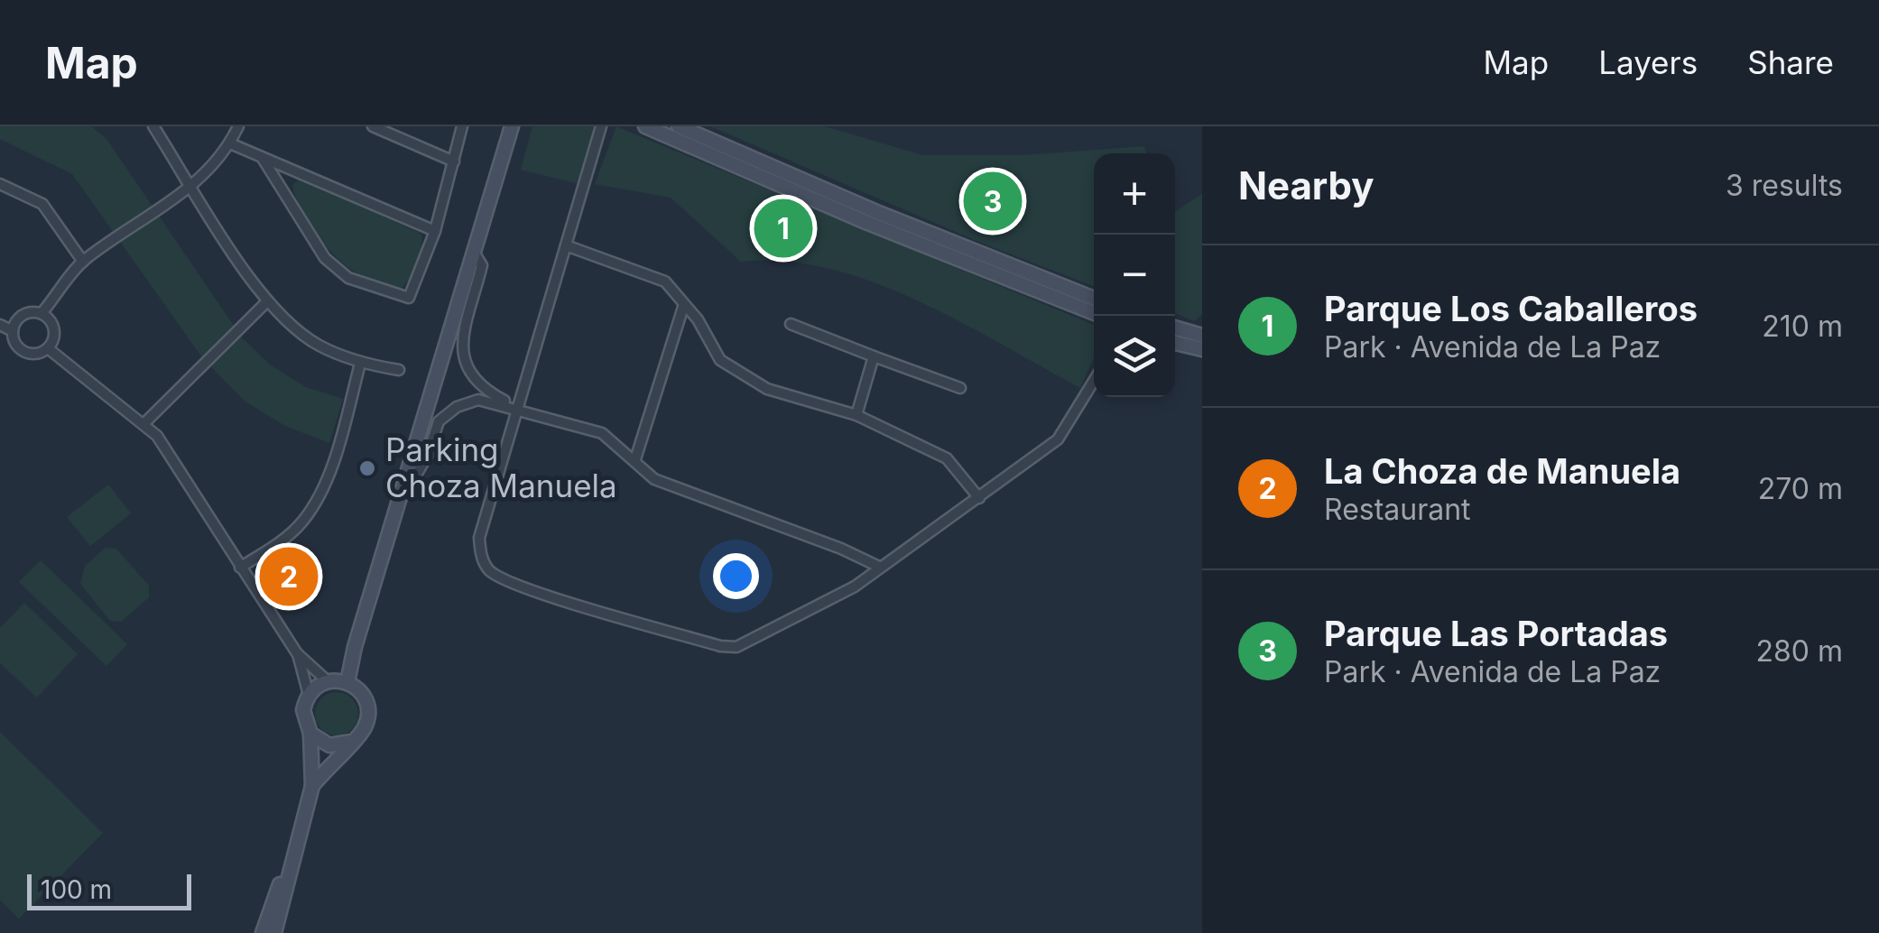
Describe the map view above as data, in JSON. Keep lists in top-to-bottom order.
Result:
{
  "places": ["Parking Choza Manuela"],
  "scale_bar": "100 m",
  "page": {
    "header": "Map",
    "nav": ["Map", "Layers", "Share"],
    "heading": ["Nearby", "3 results"],
    "map_buttons": ["+", "−"],
    "pins": ["3", "1", "2"],
    "list": [
      {
        "mark": "1",
        "name": "Parque Los Caballeros",
        "note": "Park · Avenida de La Paz",
        "value": "210 m"
      },
      {
        "mark": "2",
        "name": "La Choza de Manuela",
        "note": "Restaurant",
        "value": "270 m"
      },
      {
        "mark": "3",
        "name": "Parque Las Portadas",
        "note": "Park · Avenida de La Paz",
        "value": "280 m"
      }
    ],
    "scale": "100 m"
  }
}
